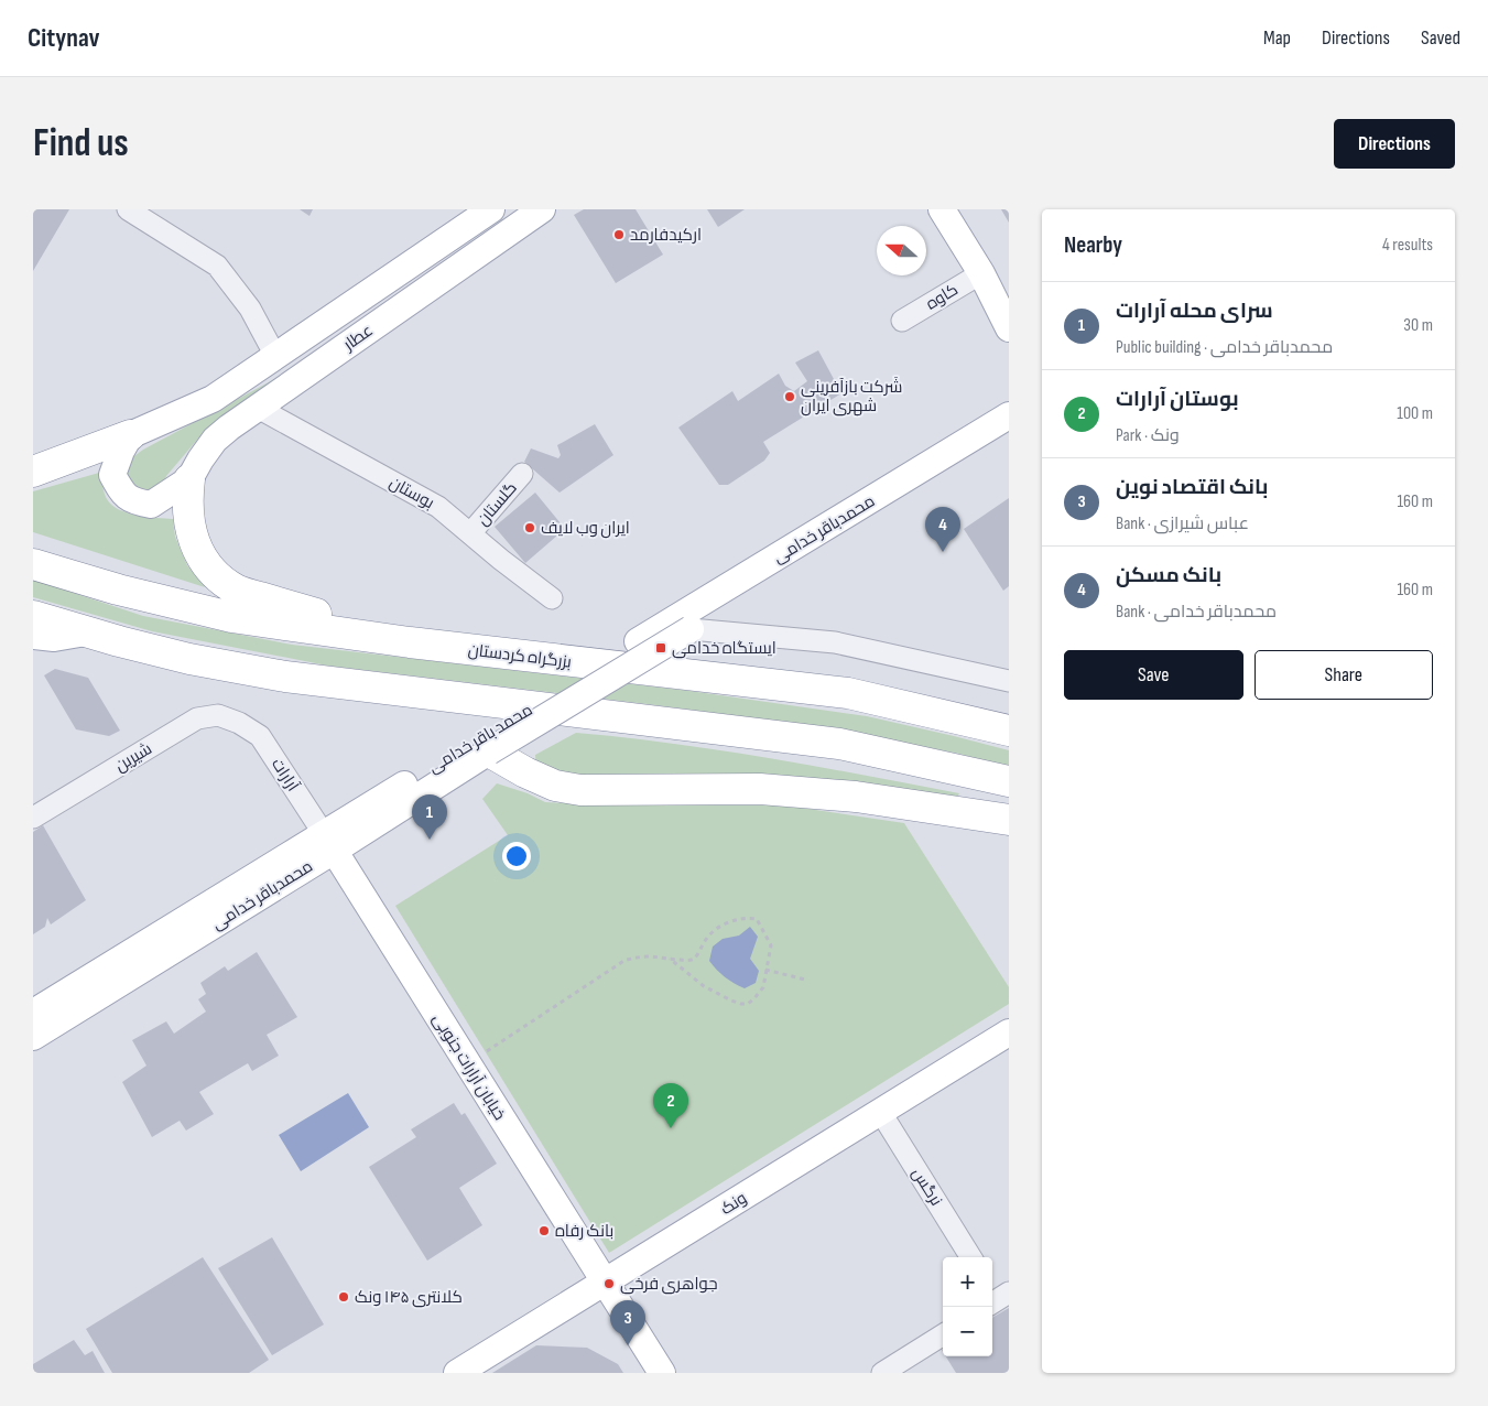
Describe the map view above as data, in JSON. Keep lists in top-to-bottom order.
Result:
{
  "streets": {
    "highway": ["بزرگراه کردستان"],
    "main road": [
      "عطار",
      "محمدباقر خدامی",
      "محمد باقر خدامی",
      "خیابان آرارات جنوبی",
      "ونک"
    ],
    "street": [
      "کاوه",
      "بوستان",
      "گلستان",
      "شیرین",
      "آرارات",
      "نرگس"
    ]
  },
  "crossings": [
    ["عطار", "بوستان"],
    ["بوستان", "گلستان"],
    ["محمدباقر خدامی", "محمد باقر خدامی"],
    ["محمدباقر خدامی", "آرارات"],
    ["محمدباقر خدامی", "خیابان آرارات جنوبی"],
    ["شیرین", "آرارات"],
    ["آرارات", "خیابان آرارات جنوبی"],
    ["خیابان آرارات جنوبی", "ونک"],
    ["نرگس", "ونک"]
  ],
  "places": {
    "other": [
      "ارکیدفارمد",
      "شَرکت بازآفرینی شهری ایران",
      "ایران وب لایف",
      "بانک رفاه",
      "جواهری فرخی",
      "کلانتری ۱۴۵ ونک"
    ],
    "transit": ["ایستگاه خدامی"]
  },
  "north": "left",
  "page": {
    "header": "Citynav",
    "nav": ["Map", "Directions", "Saved"],
    "buttons": [
      "Directions",
      ["Save", "Share"]
    ],
    "title": "Find us",
    "heading": ["Nearby", "4 results"],
    "list": [
      {
        "mark": "1",
        "name": "سرای محله آرارات",
        "note": "Public building · محمدباقر خدامی",
        "value": "30 m"
      },
      {
        "mark": "2",
        "name": "بوستان آرارات",
        "note": "Park · ونک",
        "value": "100 m"
      },
      {
        "mark": "3",
        "name": "بانک اقتصاد نوین",
        "note": "Bank · عباس شیرازی",
        "value": "160 m"
      },
      {
        "mark": "4",
        "name": "بانک مسکن",
        "note": "Bank · محمدباقر خدامی",
        "value": "160 m"
      }
    ],
    "pins": [
      "4",
      "1",
      "2",
      "3"
    ],
    "map_buttons": ["+", "−"]
  }
}
